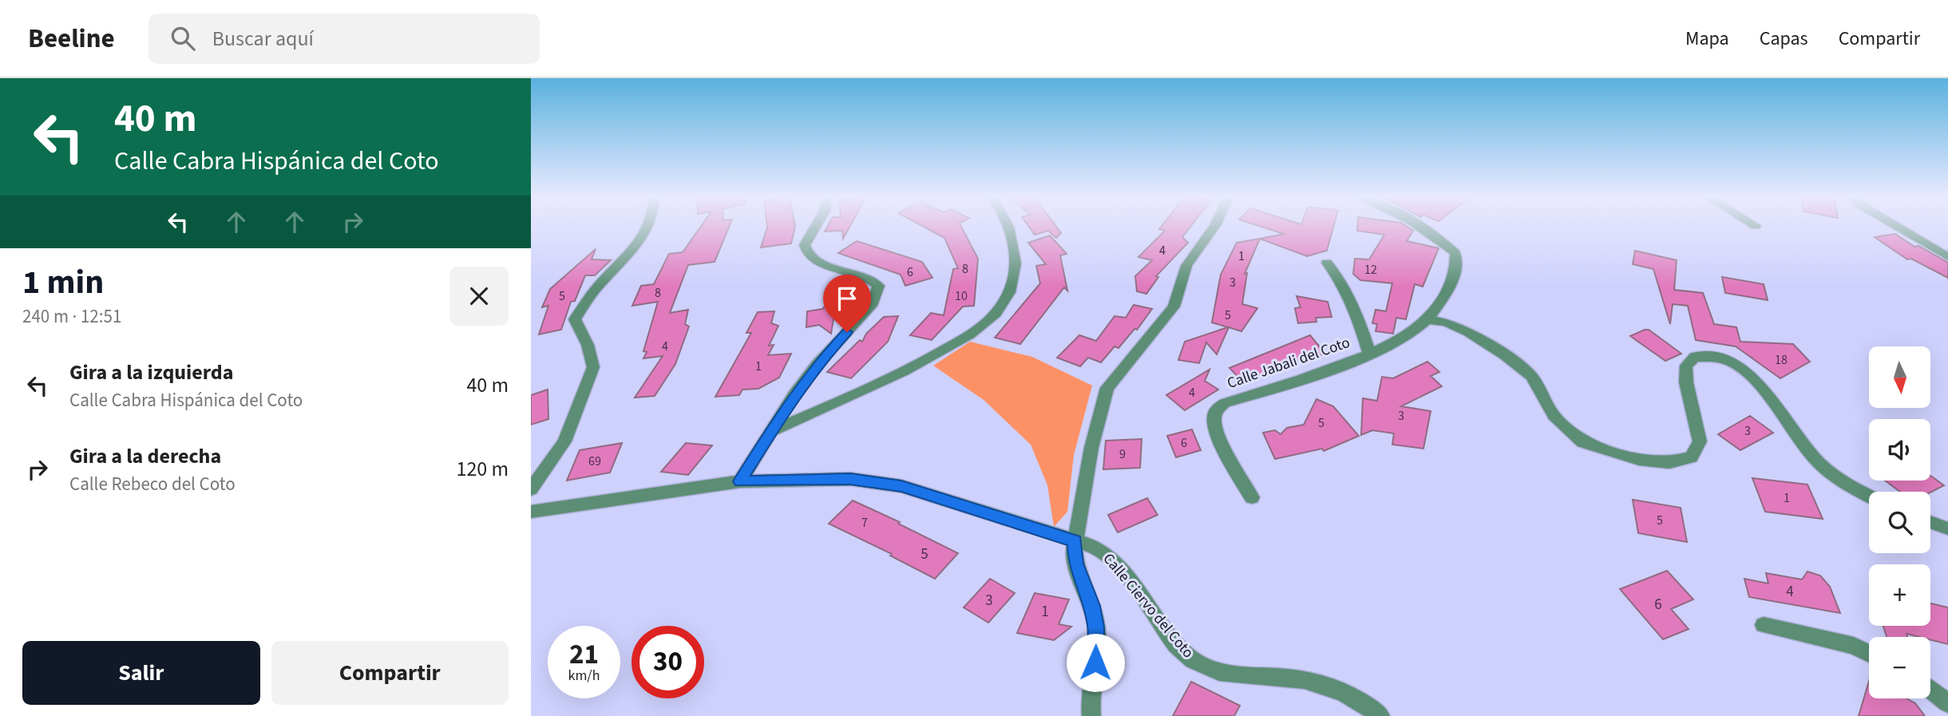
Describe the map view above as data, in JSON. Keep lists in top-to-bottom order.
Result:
{
  "streets": {
    "street": ["Calle Jabali del Coto", "Calle Ciervo del Coto"]
  },
  "house_numbers": [
    "4",
    "1",
    "8",
    "12",
    "6",
    "3",
    "8",
    "5",
    "10",
    "5",
    "4",
    "18",
    "1",
    "4",
    "3",
    "5",
    "3",
    "6",
    "9",
    "69",
    "1",
    "5",
    "7",
    "5",
    "4",
    "3",
    "6",
    "1"
  ],
  "north": "bottom",
  "page": {
    "header": "Beeline",
    "search": "Buscar aquí",
    "nav": ["Mapa", "Capas", "Compartir"],
    "turn": ["40 m", "Calle Cabra Hispánica del Coto"],
    "heading": ["1 min", "240 m · 12:51"],
    "list": [
      {
        "name": "Gira a la izquierda",
        "note": "Calle Cabra Hispánica del Coto",
        "value": "40 m"
      },
      {
        "name": "Gira a la derecha",
        "note": "Calle Rebeco del Coto",
        "value": "120 m"
      }
    ],
    "map_buttons": ["+", "−"],
    "speed": "21 km/h",
    "limit": "30",
    "buttons": ["Salir", "Compartir"]
  }
}
